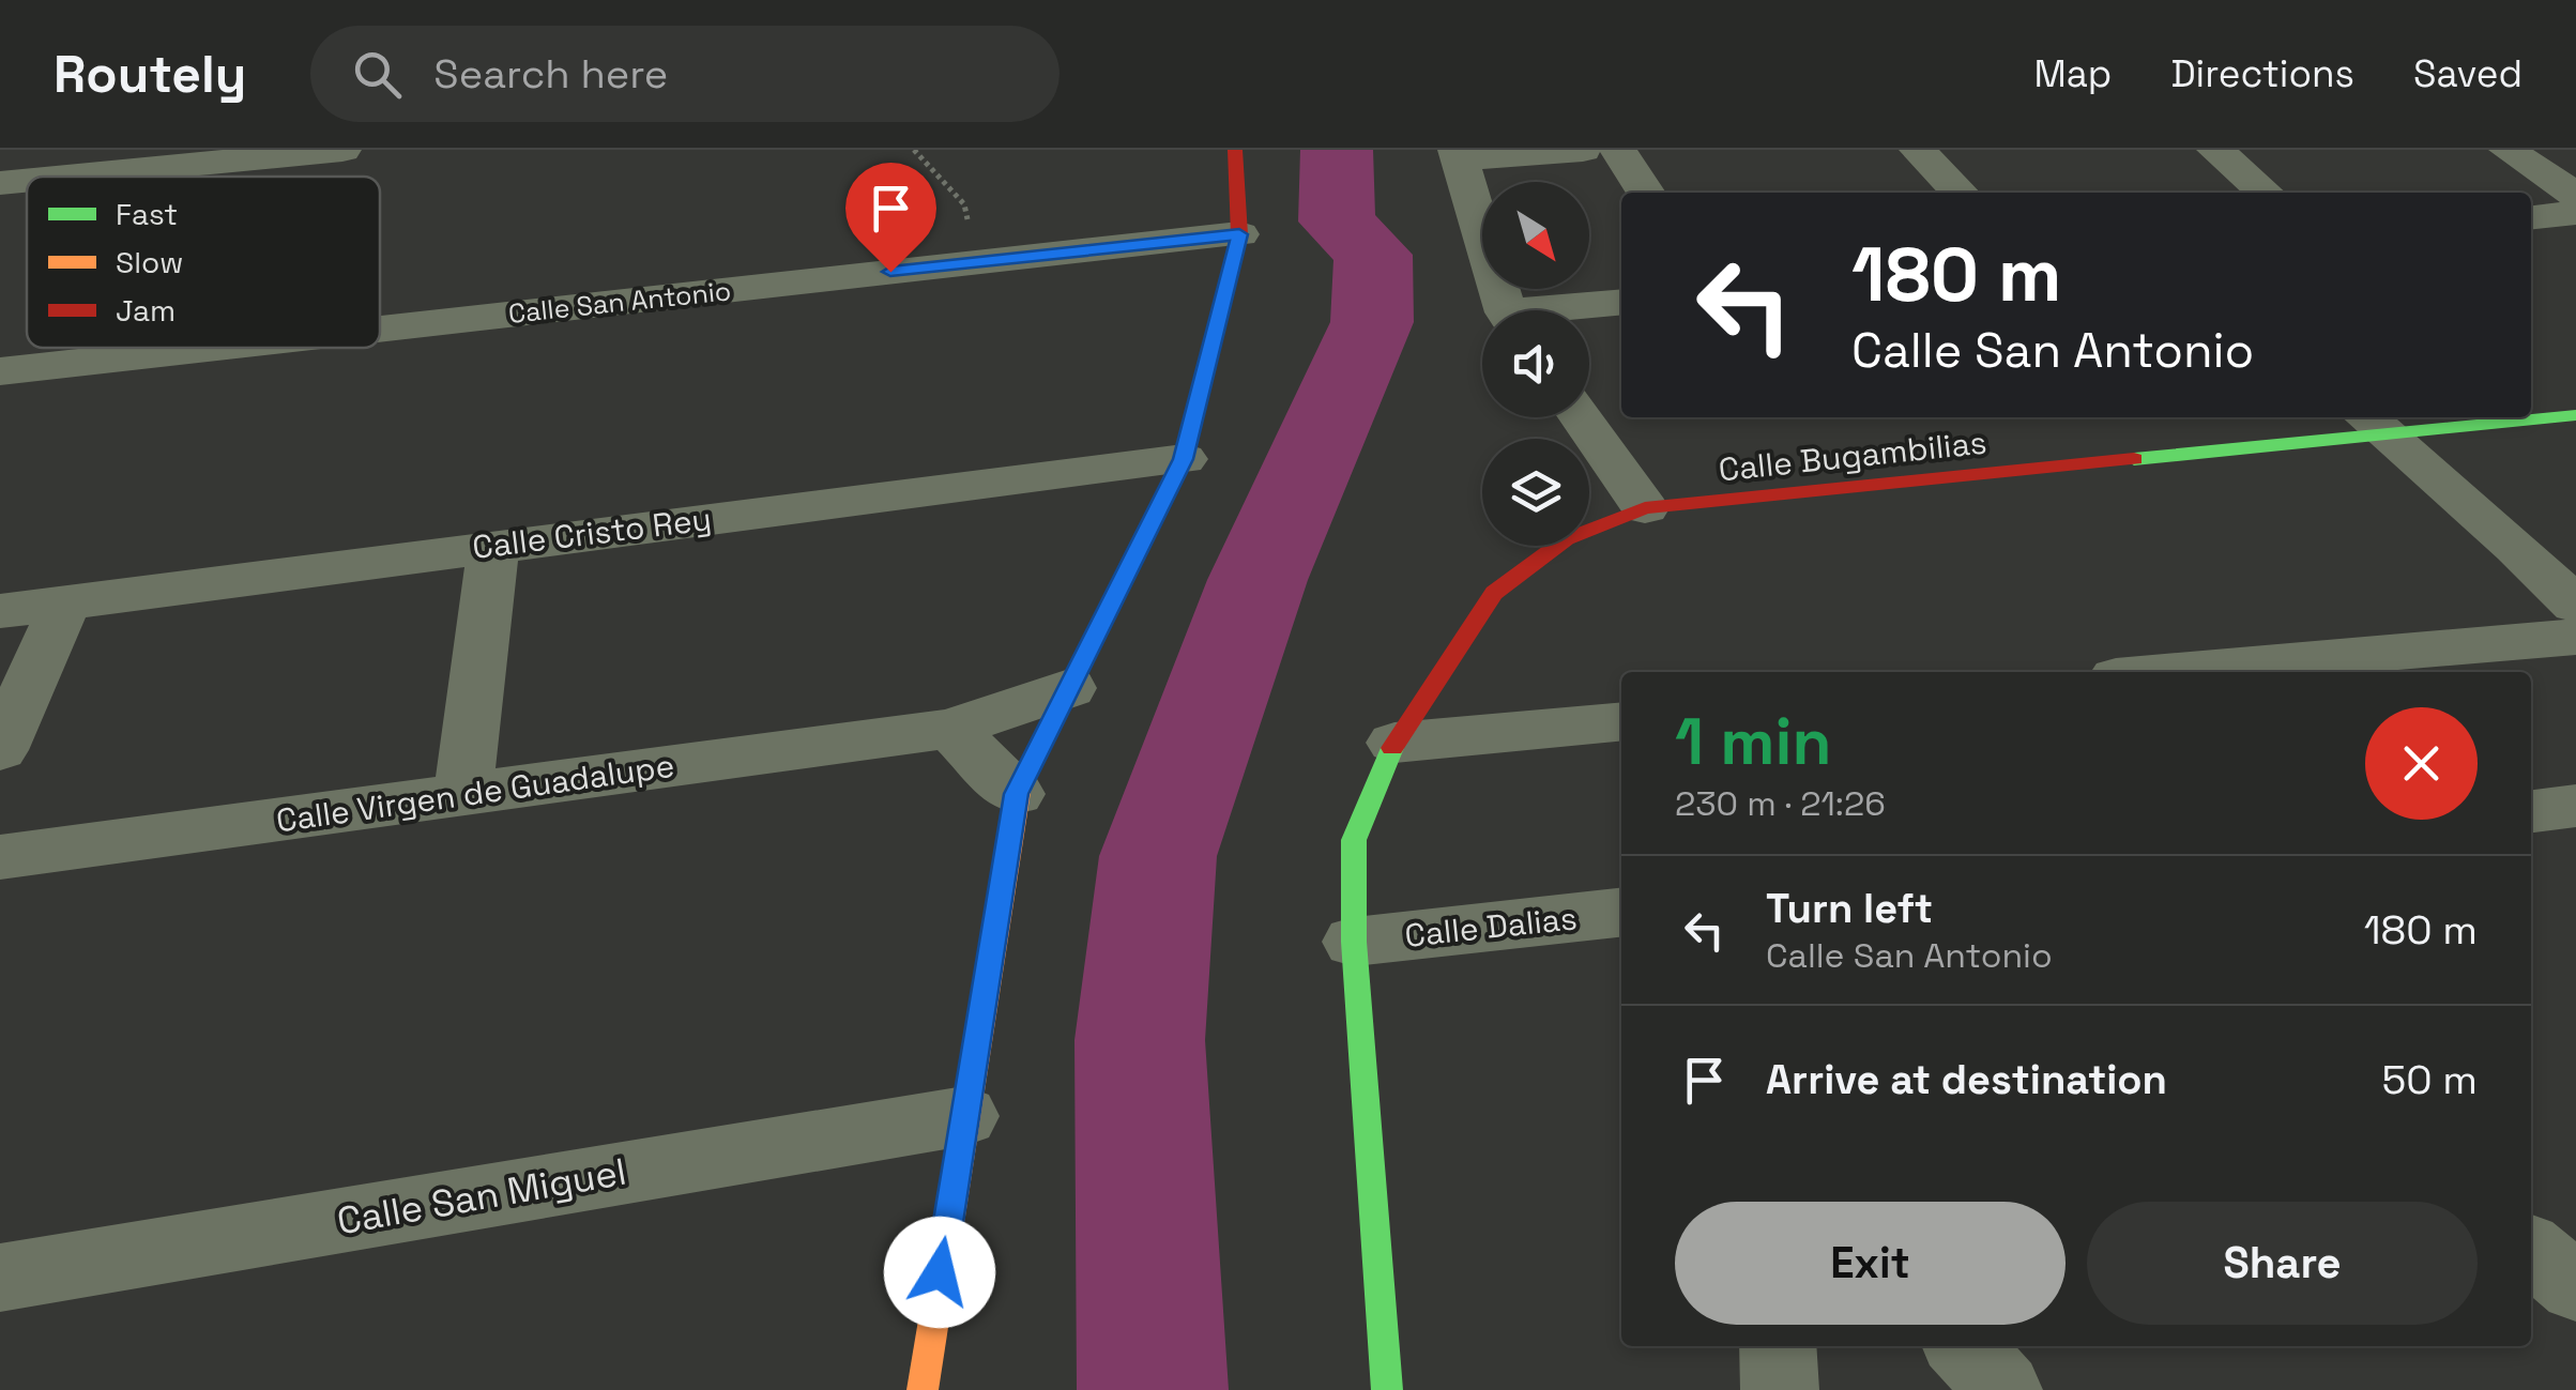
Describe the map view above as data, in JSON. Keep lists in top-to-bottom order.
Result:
{
  "streets": {
    "street": [
      "Calle San Antonio",
      "Calle Bugambilias",
      "Calle Cristo Rey",
      "Calle Virgen de Guadalupe",
      "Calle Dalias",
      "Calle San Miguel"
    ]
  },
  "crossings": [
    ["Calle Bugambilias", "Calle Dalias"]
  ],
  "legend": ["Fast", "Slow", "Jam"],
  "north": "bottom right",
  "page": {
    "header": "Routely",
    "search": "Search here",
    "nav": ["Map", "Directions", "Saved"],
    "turn": ["180 m", "Calle San Antonio"],
    "heading": ["1 min", "230 m · 21:26"],
    "list": [
      {
        "name": "Turn left",
        "note": "Calle San Antonio",
        "value": "180 m"
      },
      {
        "name": "Arrive at destination",
        "value": "50 m"
      }
    ],
    "buttons": ["Exit", "Share"]
  }
}
